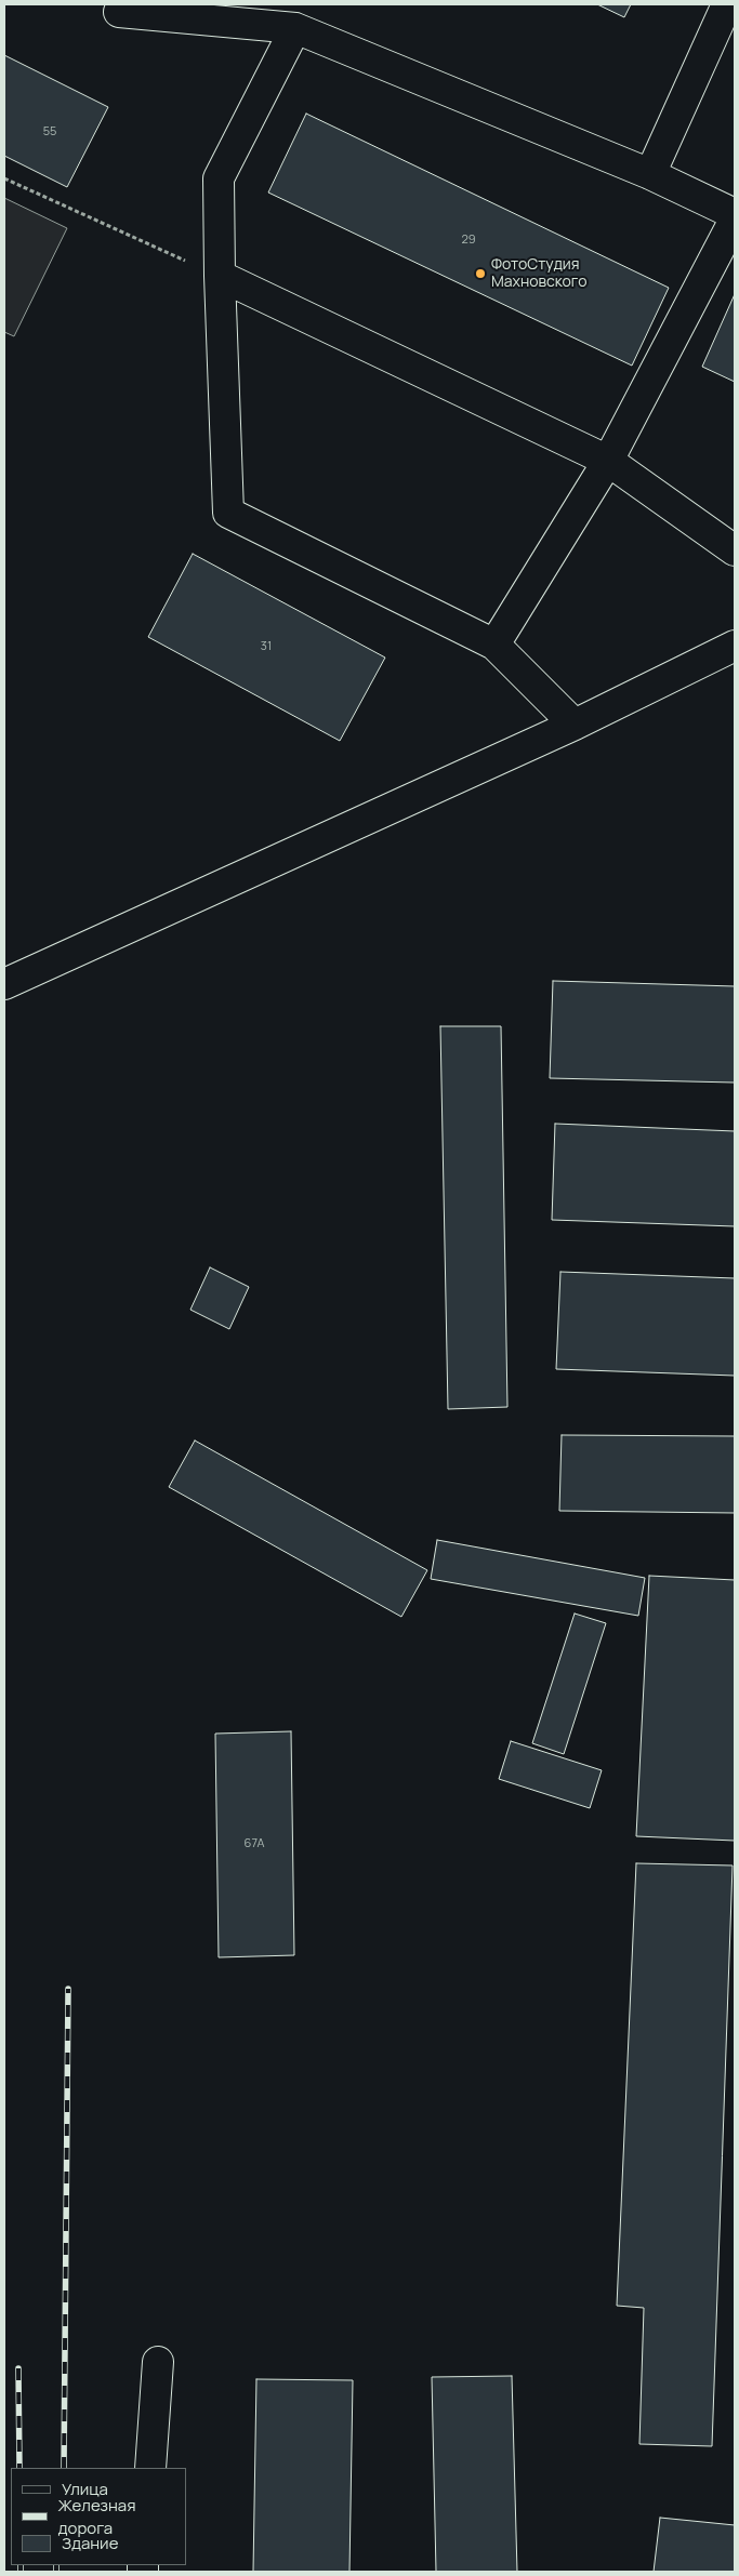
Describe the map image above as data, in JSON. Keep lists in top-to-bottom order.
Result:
{
  "places": ["ФотоСтудия Махновского"],
  "house_numbers": [
    "55",
    "29",
    "31",
    "67А"
  ],
  "legend": ["Улица", "Железная дорога", "Здание"]
}
